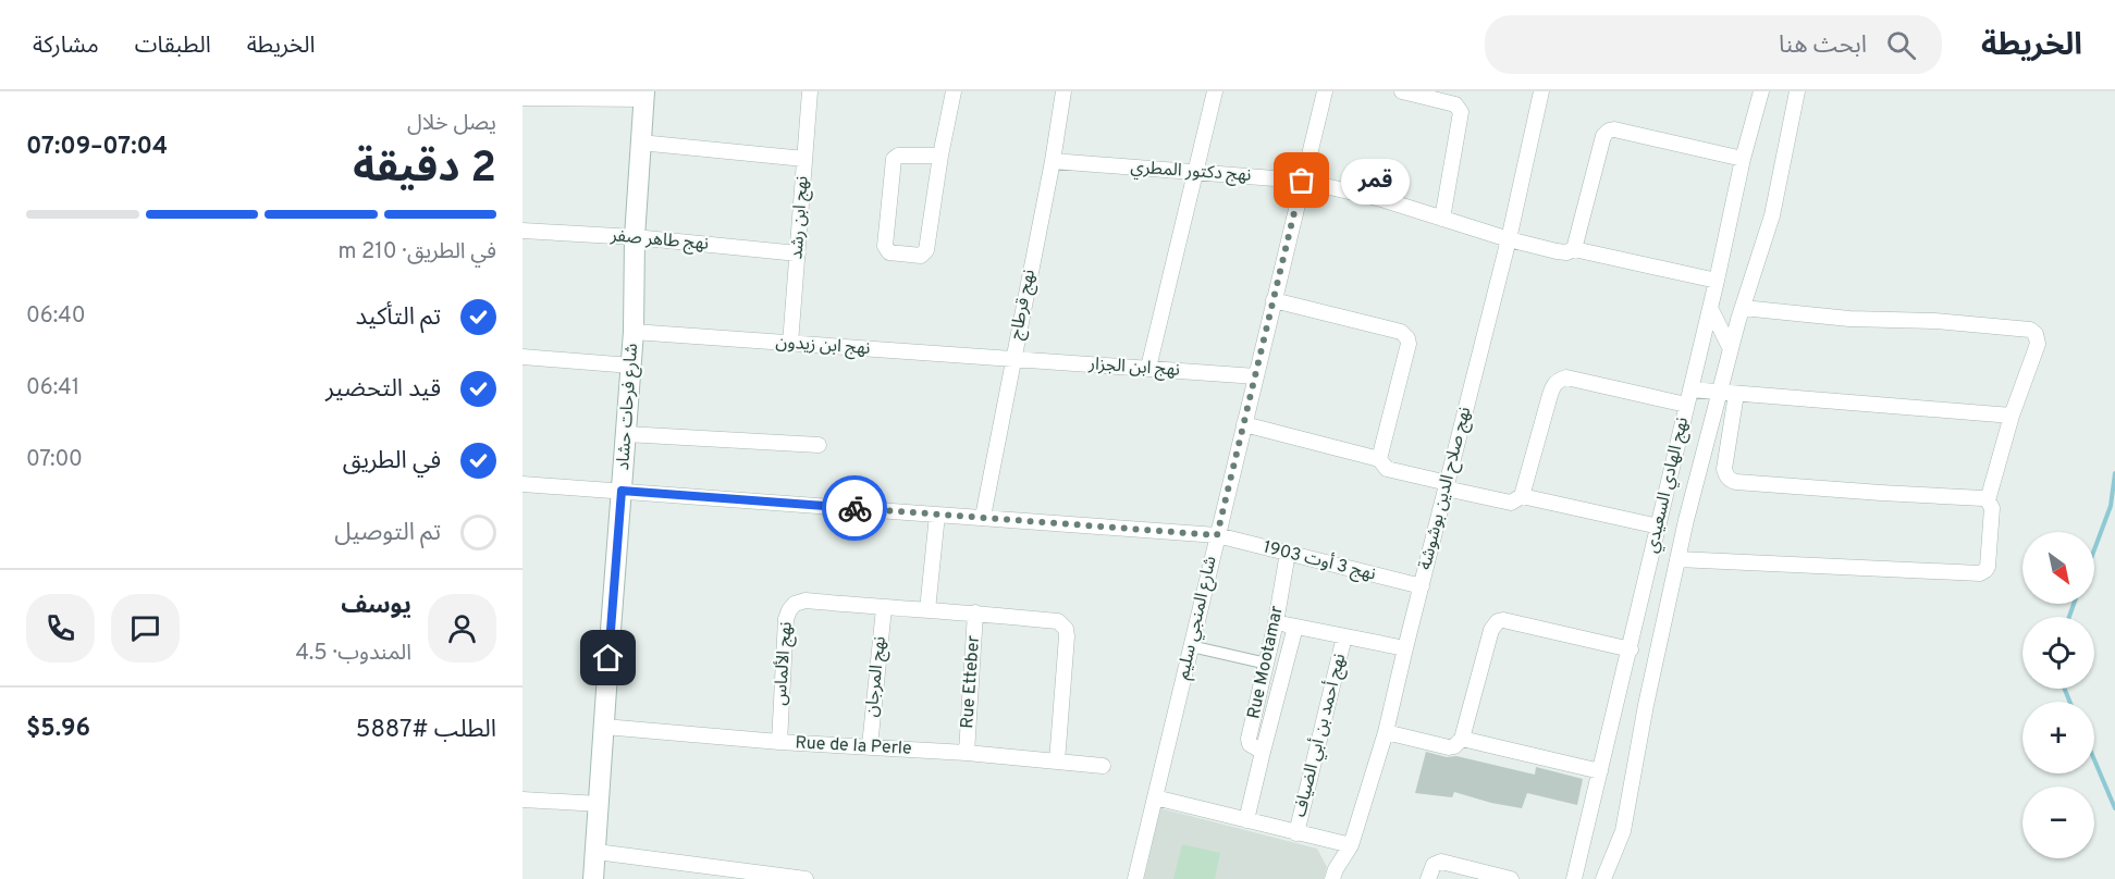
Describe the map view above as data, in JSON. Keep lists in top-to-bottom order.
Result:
{
  "streets": {
    "main road": ["شارع فرحات حشاد"],
    "street": [
      "نهج دكتور المطري",
      "نهج ابن رشد",
      "نهج طاهر صفر",
      "نهج قرطاج",
      "نهج ابن زيدون",
      "نهج ابن الجزار",
      "نهج الهادي السعيدي",
      "نهج صلاح الدين بوشوشة",
      "نهج 3 أوت 1903",
      "شارع المنجي سليم",
      "Rue Mootamar",
      "نهج الألماس",
      "نهج المرجان",
      "Rue Etteber",
      "نهج أحمد بن أبي الضياف",
      "Rue de la Perle"
    ]
  },
  "crossings": [
    ["نهج دكتور المطري", "نهج قرطاج"],
    ["نهج دكتور المطري", "نهج الهادي السعيدي"],
    ["نهج دكتور المطري", "نهج صلاح الدين بوشوشة"],
    ["نهج دكتور المطري", "شارع المنجي سليم"],
    ["نهج ابن رشد", "نهج طاهر صفر"],
    ["نهج ابن رشد", "نهج ابن زيدون"],
    ["نهج طاهر صفر", "شارع فرحات حشاد"],
    ["نهج قرطاج", "نهج ابن زيدون"],
    ["نهج قرطاج", "نهج ابن الجزار"],
    ["نهج قرطاج", "نهج 3 أوت 1903"],
    ["نهج ابن زيدون", "نهج ابن الجزار"],
    ["نهج ابن زيدون", "شارع فرحات حشاد"],
    ["نهج ابن الجزار", "شارع المنجي سليم"],
    ["شارع فرحات حشاد", "نهج 3 أوت 1903"],
    ["شارع فرحات حشاد", "Rue de la Perle"],
    ["نهج صلاح الدين بوشوشة", "نهج 3 أوت 1903"],
    ["نهج 3 أوت 1903", "شارع المنجي سليم"],
    ["نهج 3 أوت 1903", "Rue Mootamar"],
    ["نهج الألماس", "نهج المرجان"],
    ["نهج الألماس", "Rue Etteber"],
    ["نهج الألماس", "Rue de la Perle"],
    ["نهج المرجان", "Rue de la Perle"],
    ["Rue Etteber", "Rue de la Perle"]
  ],
  "places": ["قمر"],
  "north": "bottom right",
  "page": {
    "header": "الخريطة",
    "search": "ابحث هنا",
    "nav": ["الخريطة", "الطبقات", "مشاركة"],
    "heading": ["2 دقيقة", "يصل خلال", "07:04–07:09"],
    "panel": [
      "يوسف",
      "المندوب · 4.5",
      "الطلب #5887",
      "$5.96"
    ],
    "bubble": "قمر",
    "bar": "في الطريق · 210 m",
    "list": [
      ["تم التأكيد", "06:40"],
      ["قيد التحضير", "06:41"],
      ["في الطريق", "07:00"],
      "تم التوصيل"
    ],
    "map_buttons": ["+", "−"]
  }
}
